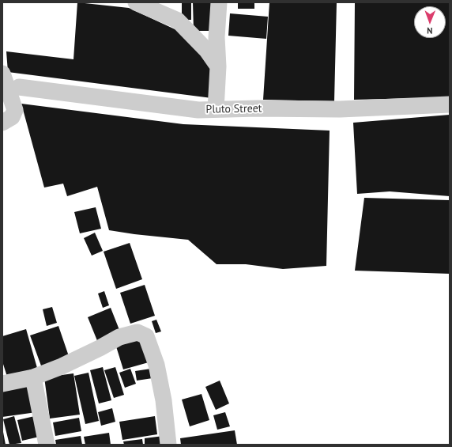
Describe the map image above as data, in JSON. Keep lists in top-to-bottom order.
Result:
{
  "streets": {
    "street": ["Pluto Street"]
  },
  "north": "bottom"
}
